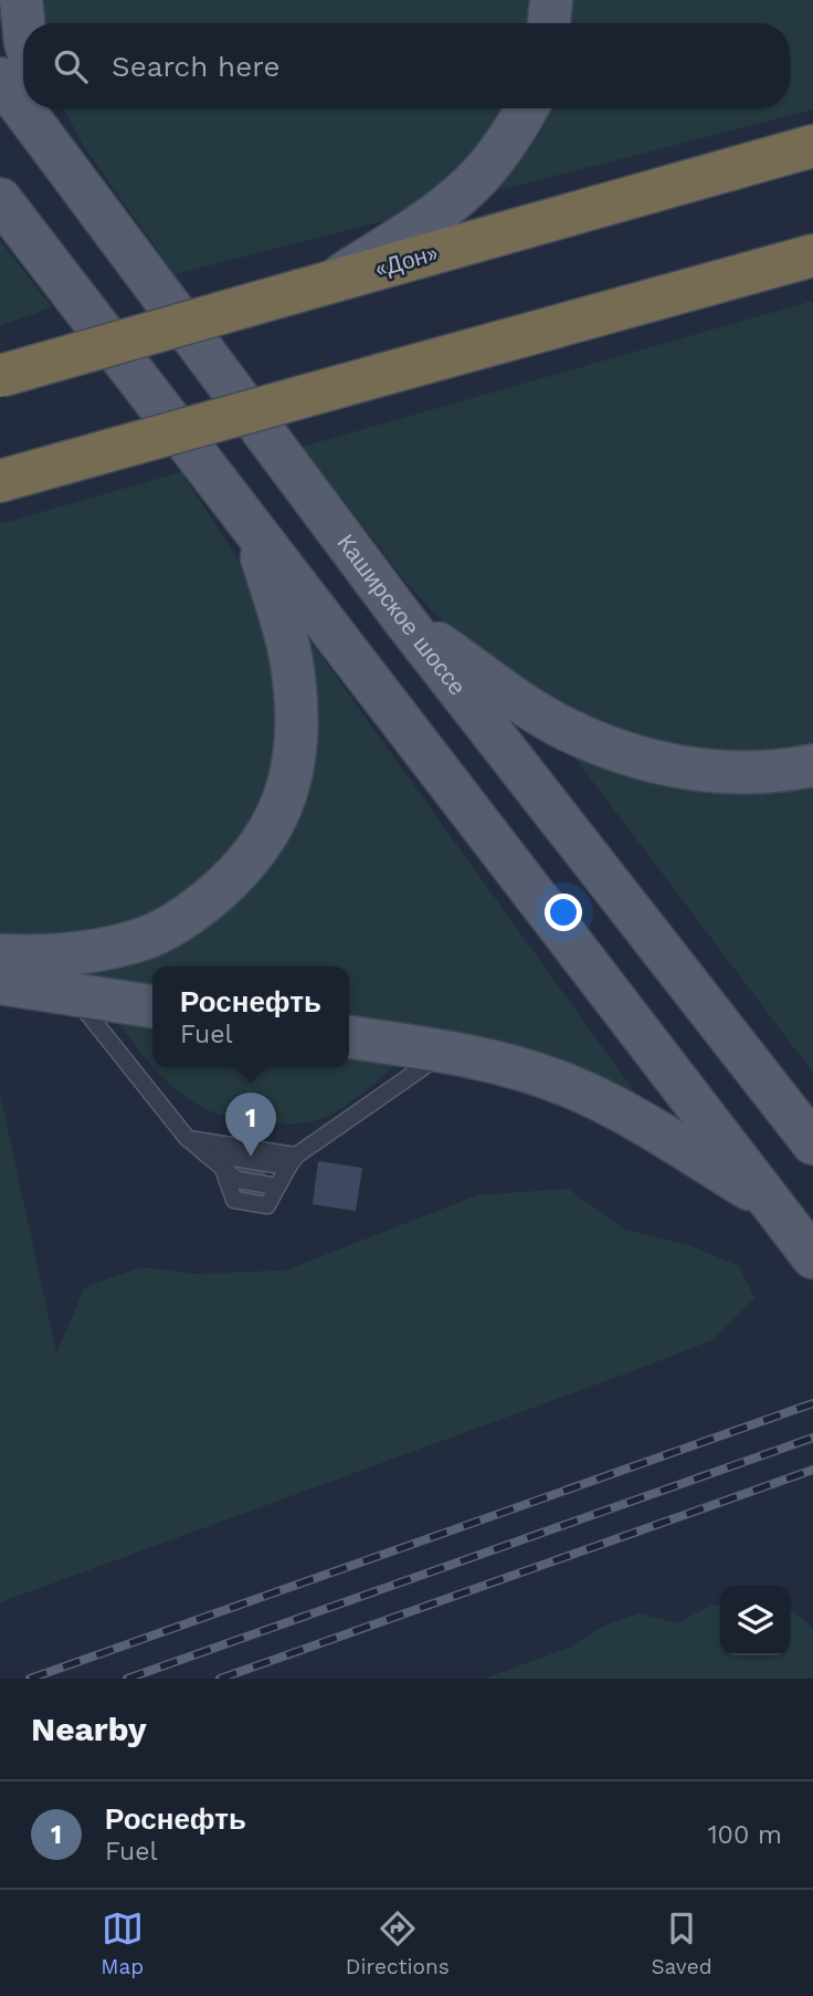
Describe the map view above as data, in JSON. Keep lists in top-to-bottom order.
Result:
{
  "streets": {
    "highway": ["«Дон»"],
    "main road": ["Каширское шоссе"]
  },
  "page": {
    "search": "Search here",
    "popup": ["Роснефть", "Fuel"],
    "pins": "1",
    "heading": "Nearby",
    "list": [
      {
        "mark": "1",
        "name": "Роснефть",
        "note": "Fuel",
        "value": "100 m"
      }
    ],
    "nav": ["Map", "Directions", "Saved"]
  }
}
